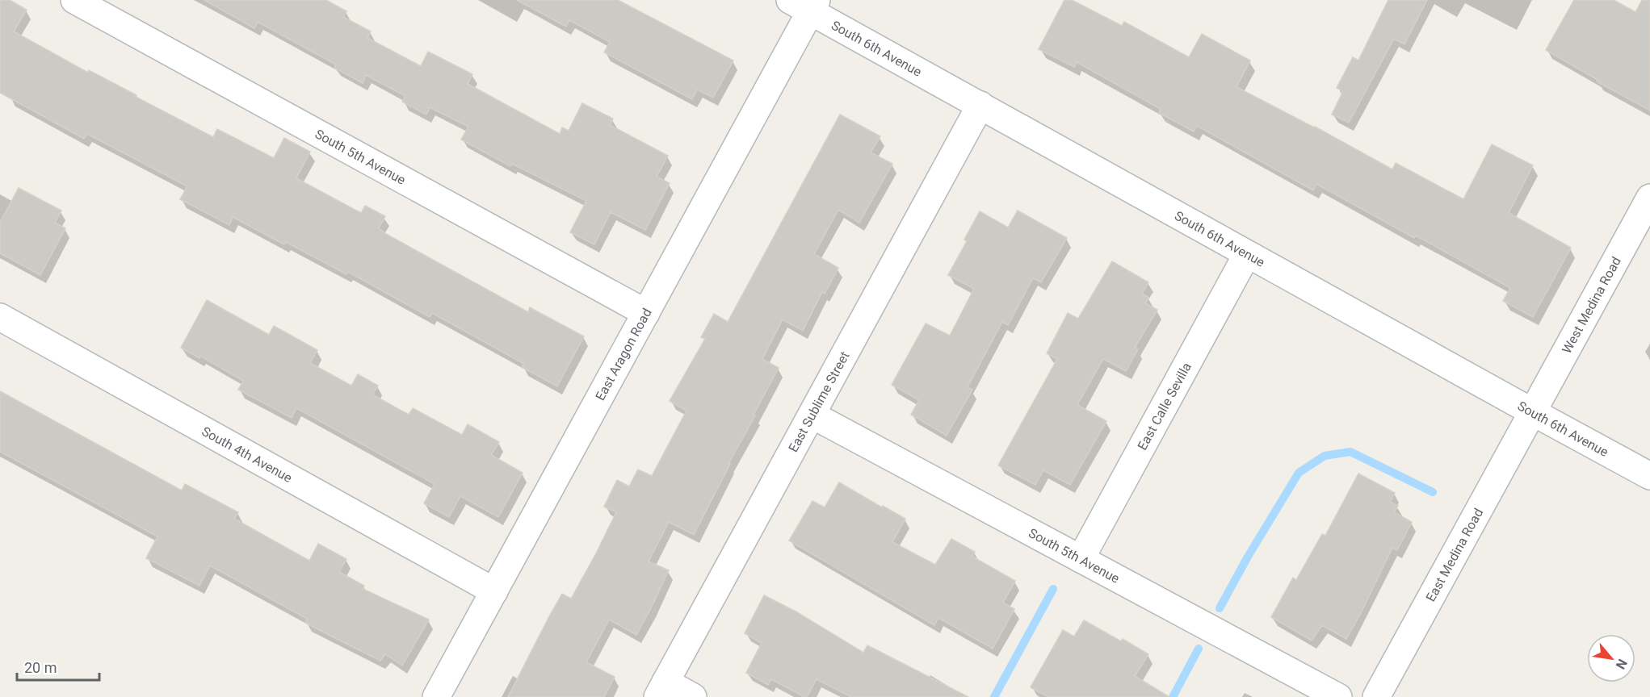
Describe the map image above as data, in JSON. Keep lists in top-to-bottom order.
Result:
{
  "streets": {
    "street": [
      "South 6th Avenue",
      "South 5th Avenue",
      "West Medina Road",
      "East Aragon Road",
      "East Sublime Street",
      "East Calle Sevilla",
      "South 4th Avenue",
      "East Medina Road"
    ]
  },
  "crossings": [
    ["South 6th Avenue", "West Medina Road"],
    ["South 6th Avenue", "East Aragon Road"],
    ["South 6th Avenue", "East Sublime Street"],
    ["South 6th Avenue", "East Calle Sevilla"],
    ["South 6th Avenue", "East Medina Road"],
    ["South 5th Avenue", "East Aragon Road"],
    ["South 5th Avenue", "East Sublime Street"],
    ["South 5th Avenue", "East Calle Sevilla"],
    ["West Medina Road", "East Medina Road"],
    ["East Aragon Road", "South 4th Avenue"]
  ],
  "scale_bar": "20 m",
  "north": "bottom right"
}
